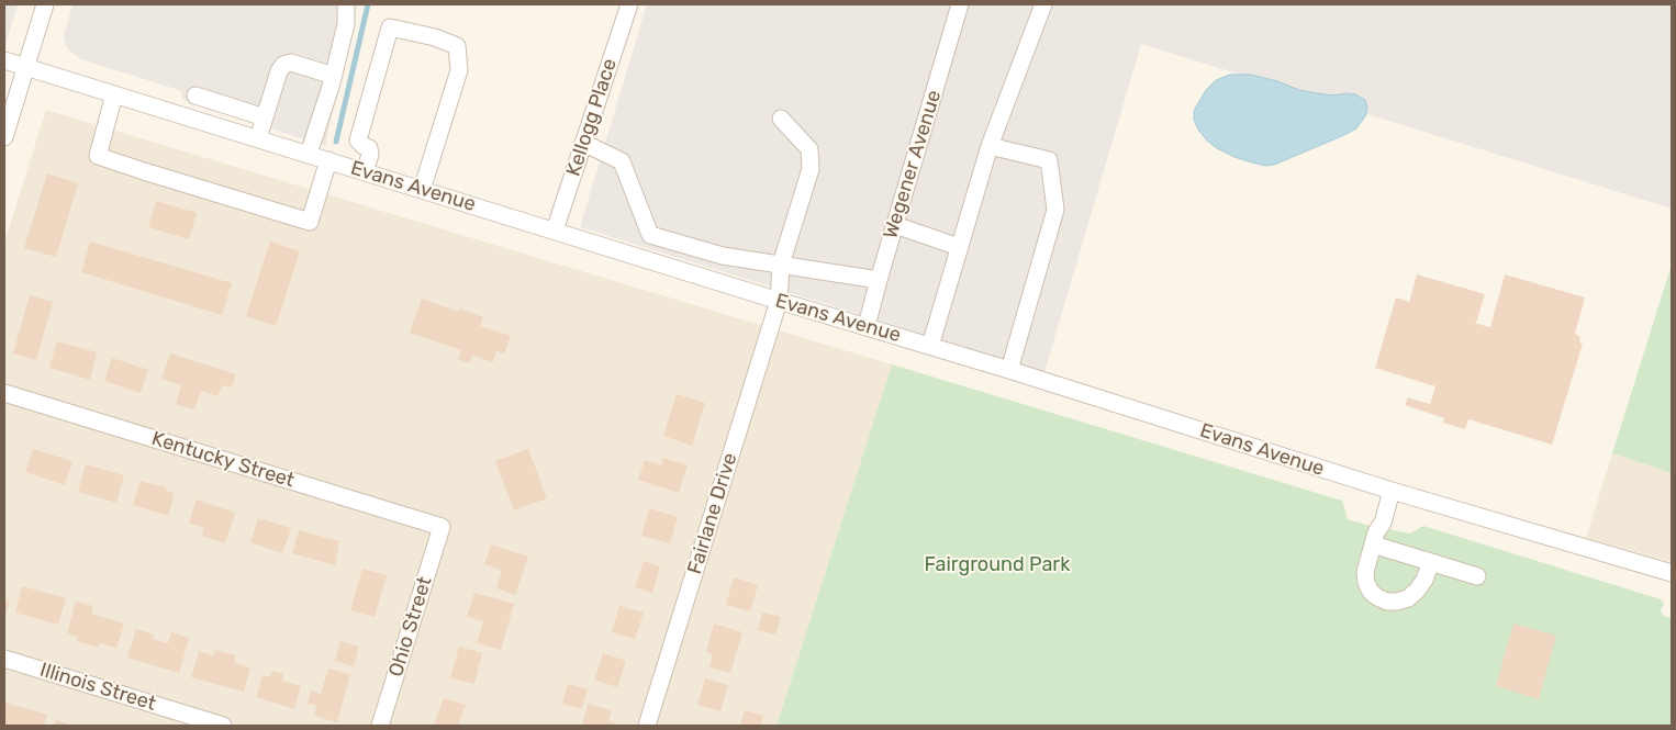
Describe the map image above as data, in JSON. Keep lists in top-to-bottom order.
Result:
{
  "streets": {
    "street": [
      "Kellogg Place",
      "Wegener Avenue",
      "Evans Avenue",
      "Kentucky Street",
      "Fairlane Drive",
      "Ohio Street",
      "Illinois Street"
    ]
  },
  "crossings": [
    ["Kellogg Place", "Evans Avenue"],
    ["Wegener Avenue", "Evans Avenue"],
    ["Evans Avenue", "Fairlane Drive"],
    ["Kentucky Street", "Ohio Street"]
  ],
  "parks": ["Fairground Park"]
}
